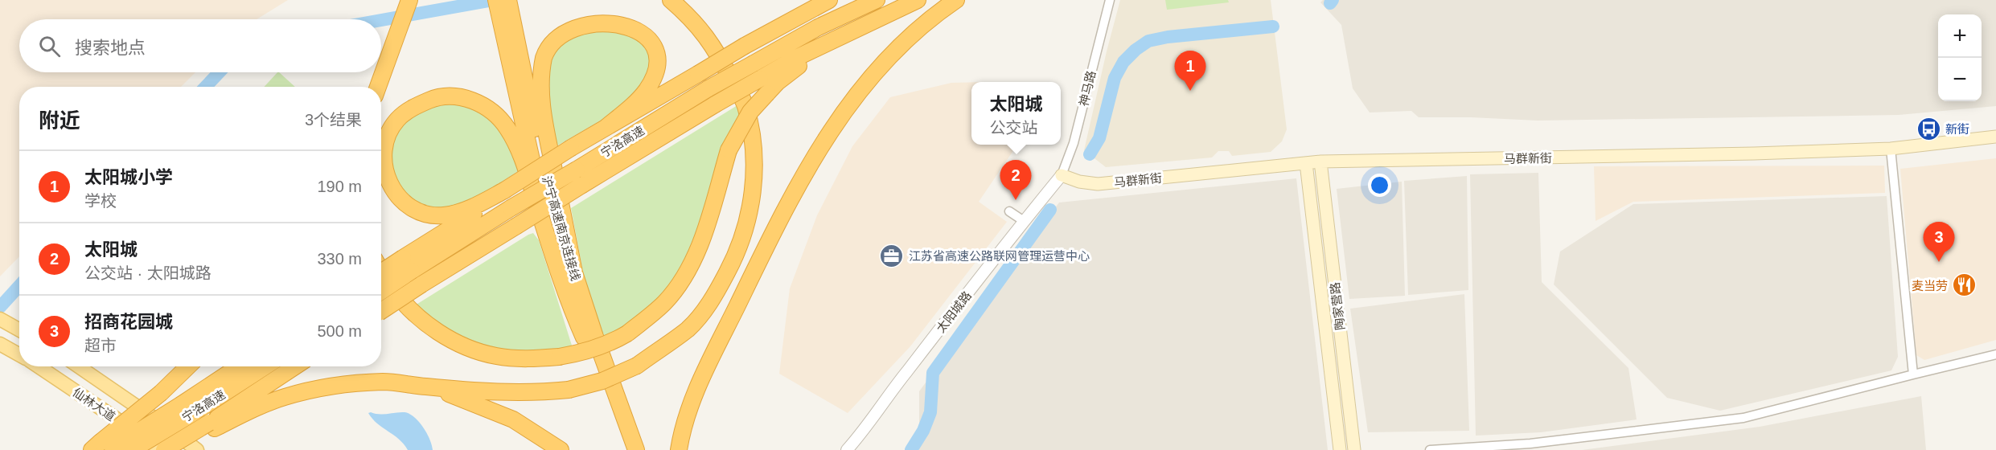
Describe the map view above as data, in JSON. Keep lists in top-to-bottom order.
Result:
{
  "streets": {
    "highway": ["宁洛高速", "沪宁高速南京连接线"],
    "main road": ["马群新街", "陶家营路", "仙林大道"],
    "street": ["神马路", "太阳城路"]
  },
  "crossings": [
    ["神马路", "马群新街"],
    ["神马路", "太阳城路"],
    ["马群新街", "陶家营路"],
    ["马群新街", "太阳城路"]
  ],
  "places": {
    "bus stop": ["新街"],
    "office": ["江苏省高速公路联网管理运营中心"],
    "restaurant": ["麦当劳"]
  },
  "page": {
    "map_buttons": ["+", "−"],
    "search": "搜索地点",
    "pins": ["1", "2", "3"],
    "popup": ["太阳城", "公交站"],
    "heading": ["附近", "3个结果"],
    "list": [
      {
        "mark": "1",
        "name": "太阳城小学",
        "note": "学校",
        "value": "190 m"
      },
      {
        "mark": "2",
        "name": "太阳城",
        "note": "公交站 · 太阳城路",
        "value": "330 m"
      },
      {
        "mark": "3",
        "name": "招商花园城",
        "note": "超市",
        "value": "500 m"
      }
    ]
  }
}
